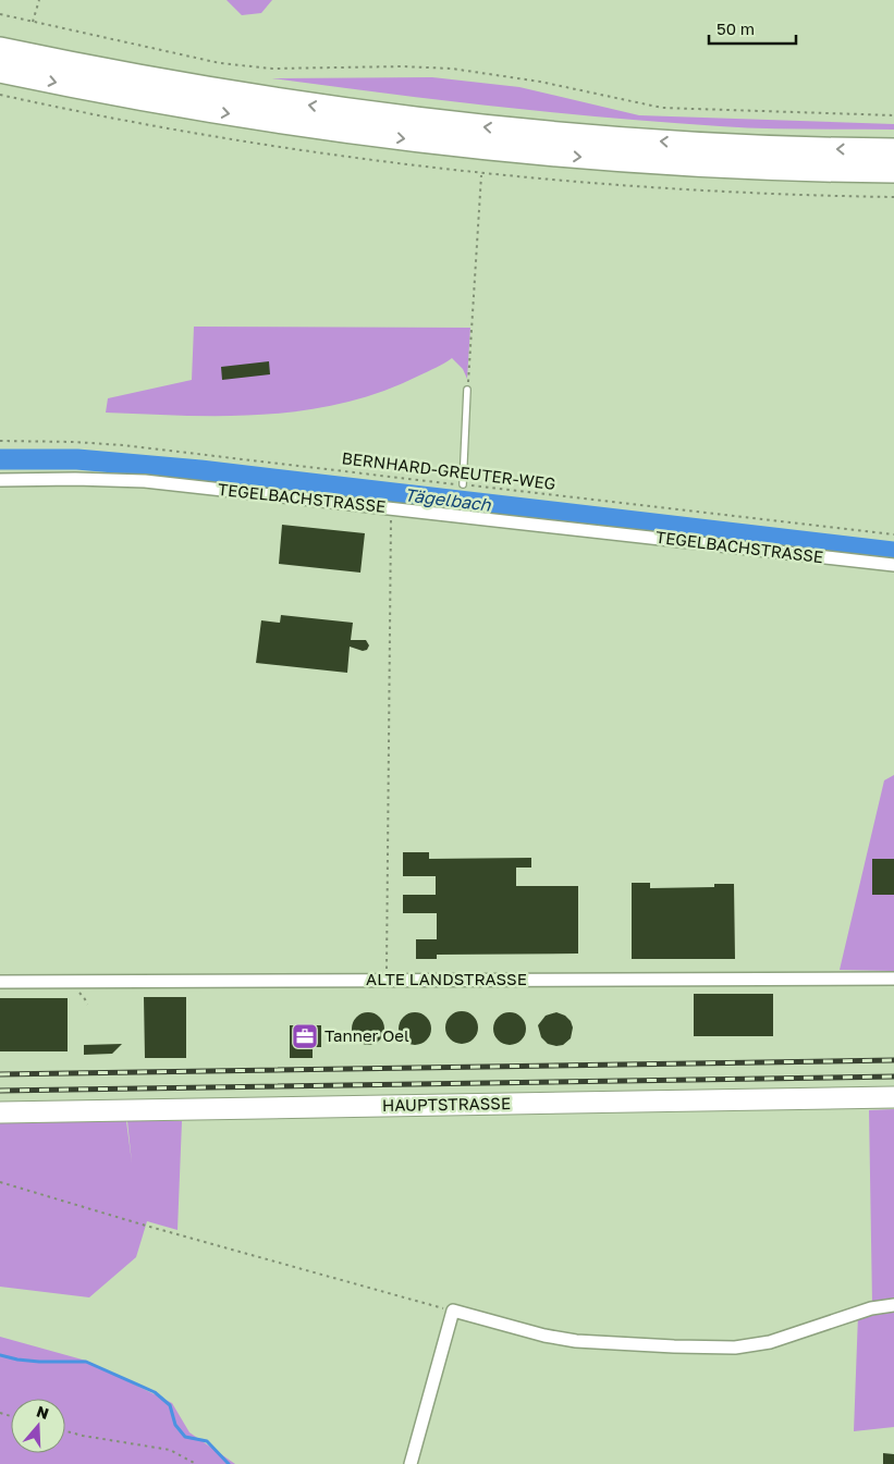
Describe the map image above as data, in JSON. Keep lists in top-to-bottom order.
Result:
{
  "streets": {
    "main road": ["HAUPTSTRASSE"],
    "street": ["TEGELBACHSTRASSE", "ALTE LANDSTRASSE"],
    "path": ["BERNHARD-GREUTER-WEG"]
  },
  "water": ["Tägelbach"],
  "places": {
    "office": ["Tanner Oel"]
  },
  "scale_bar": "50 m",
  "north": "top"
}
